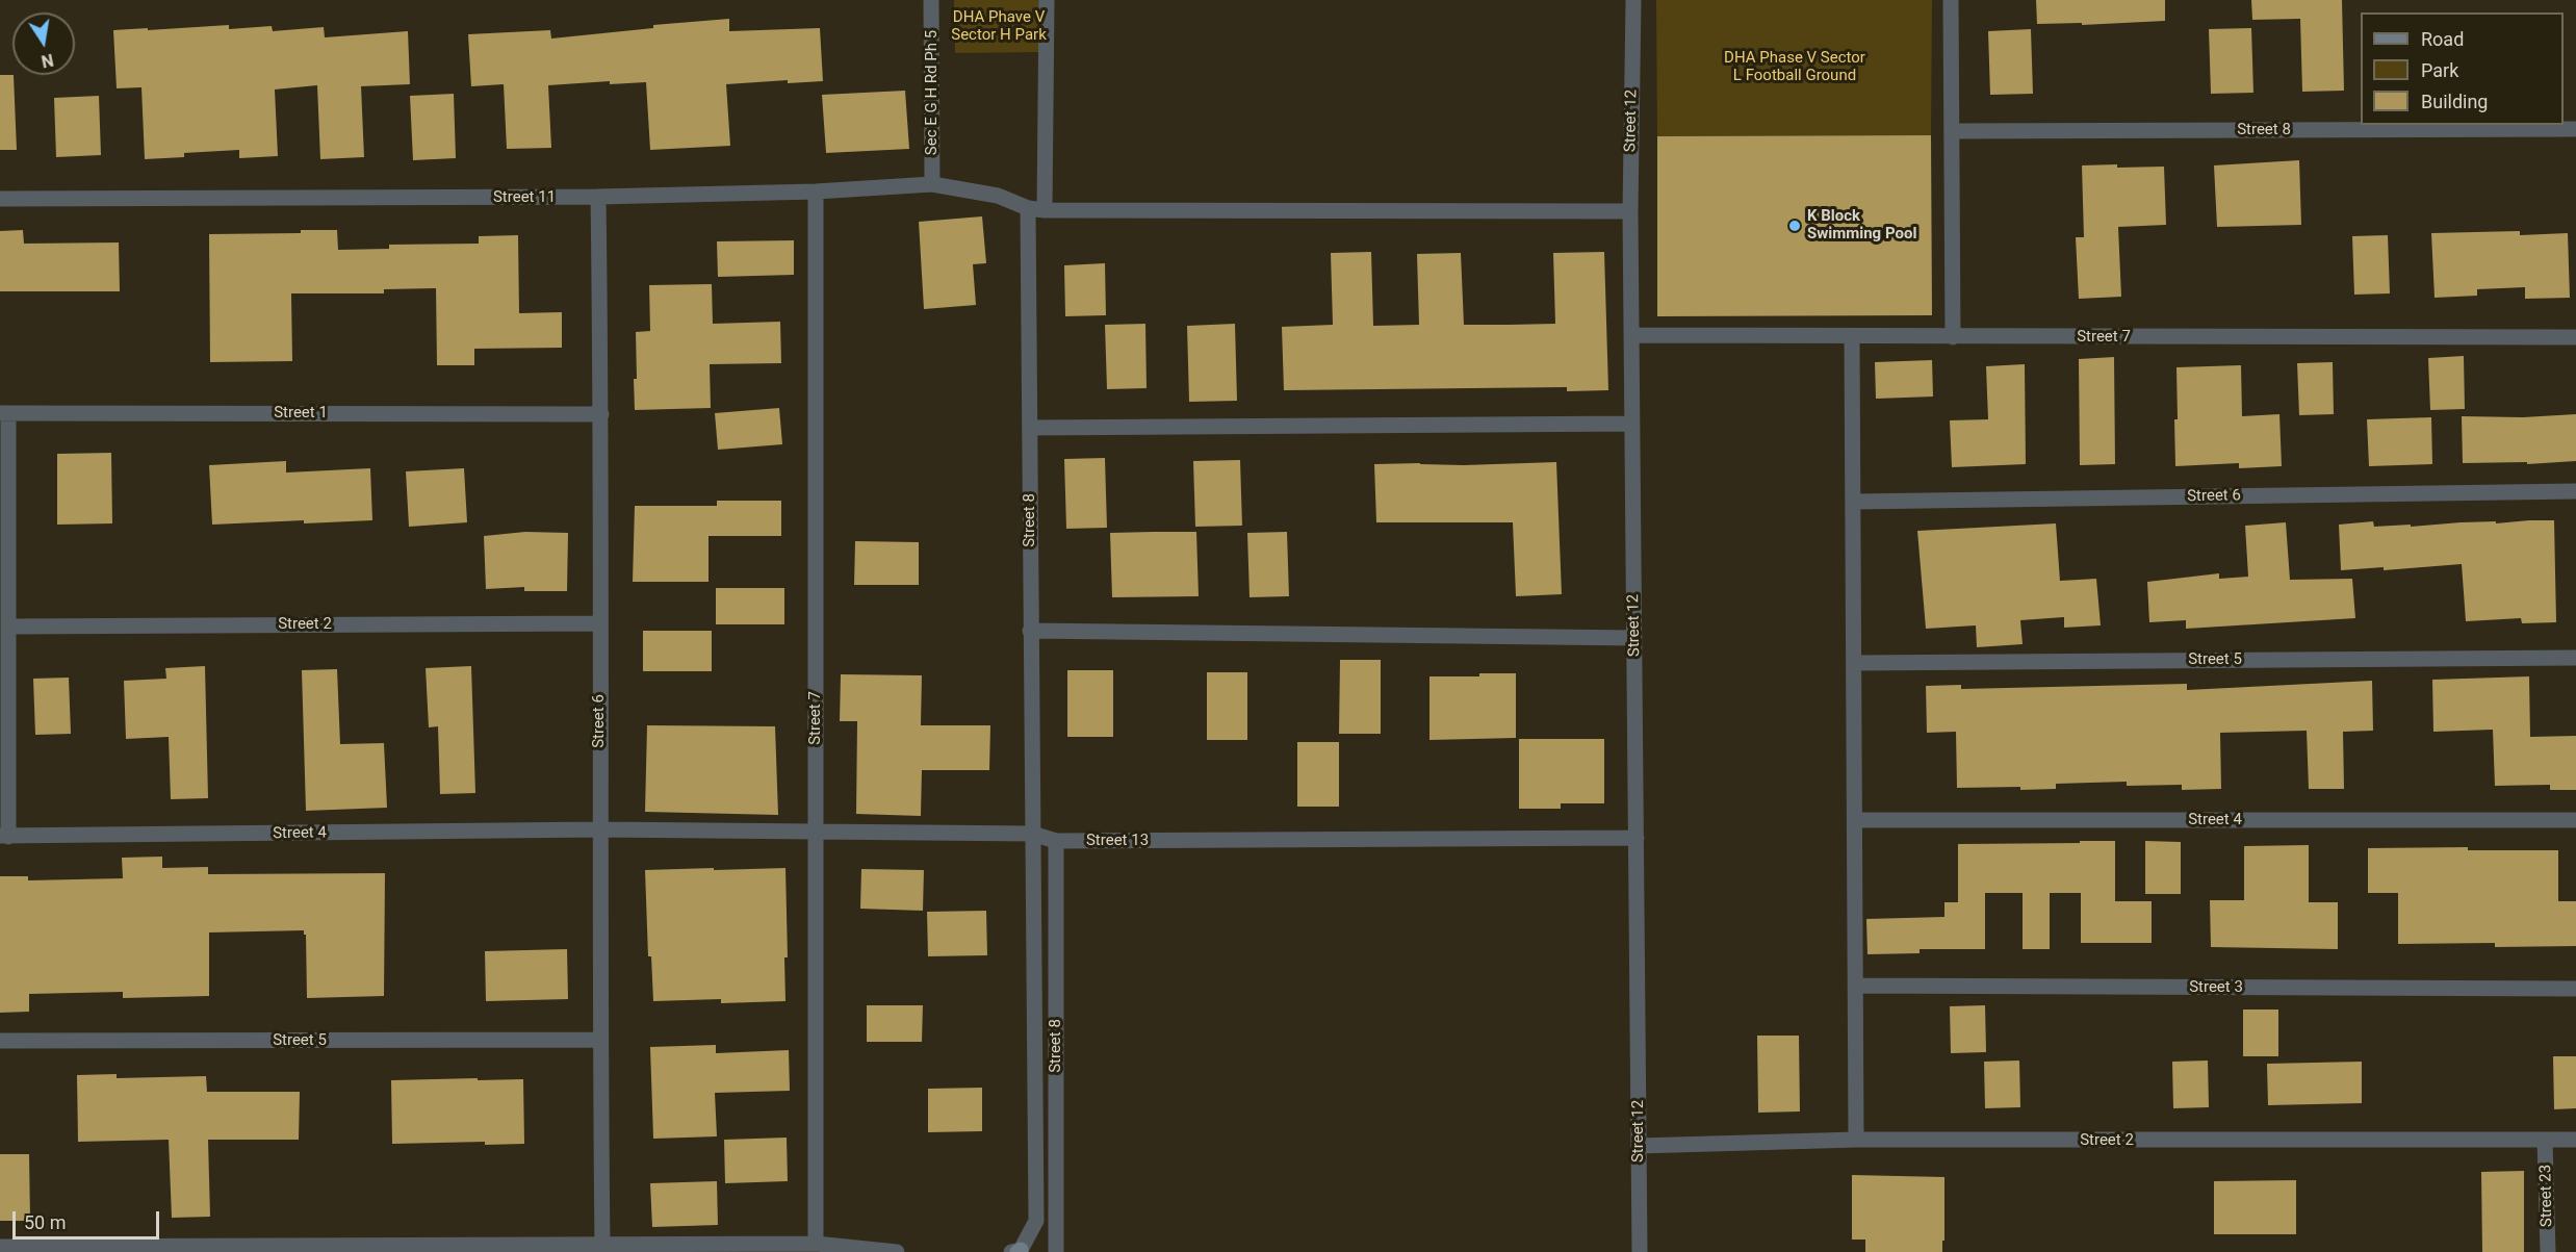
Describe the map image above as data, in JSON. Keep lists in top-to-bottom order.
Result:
{
  "streets": {
    "street": [
      "Sec E G H Rd Ph 5",
      "Street 12",
      "Street 8",
      "Street 11",
      "Street 7",
      "Street 1",
      "Street 6",
      "Street 2",
      "Street 5",
      "Street 4",
      "Street 13",
      "Street 3",
      "Street 23"
    ]
  },
  "crossings": [
    ["Sec E G H Rd Ph 5", "Street 11"],
    ["Street 12", "Street 11"],
    ["Street 12", "Street 7"],
    ["Street 12", "Street 2"],
    ["Street 12", "Street 13"],
    ["Street 8", "Street 11"],
    ["Street 8", "Street 13"],
    ["Street 11", "Street 7"],
    ["Street 11", "Street 6"],
    ["Street 7", "Street 13"],
    ["Street 1", "Street 6"],
    ["Street 6", "Street 2"],
    ["Street 6", "Street 5"],
    ["Street 6", "Street 4"],
    ["Street 6", "Street 13"],
    ["Street 2", "Street 23"],
    ["Street 4", "Street 13"]
  ],
  "parks": ["DHA Phave V Sector H Park", "DHA Phase V Sector L Football Ground"],
  "places": ["K Block Swimming Pool"],
  "legend": ["Road", "Park", "Building"],
  "scale_bar": "50 m",
  "north": "bottom"
}
